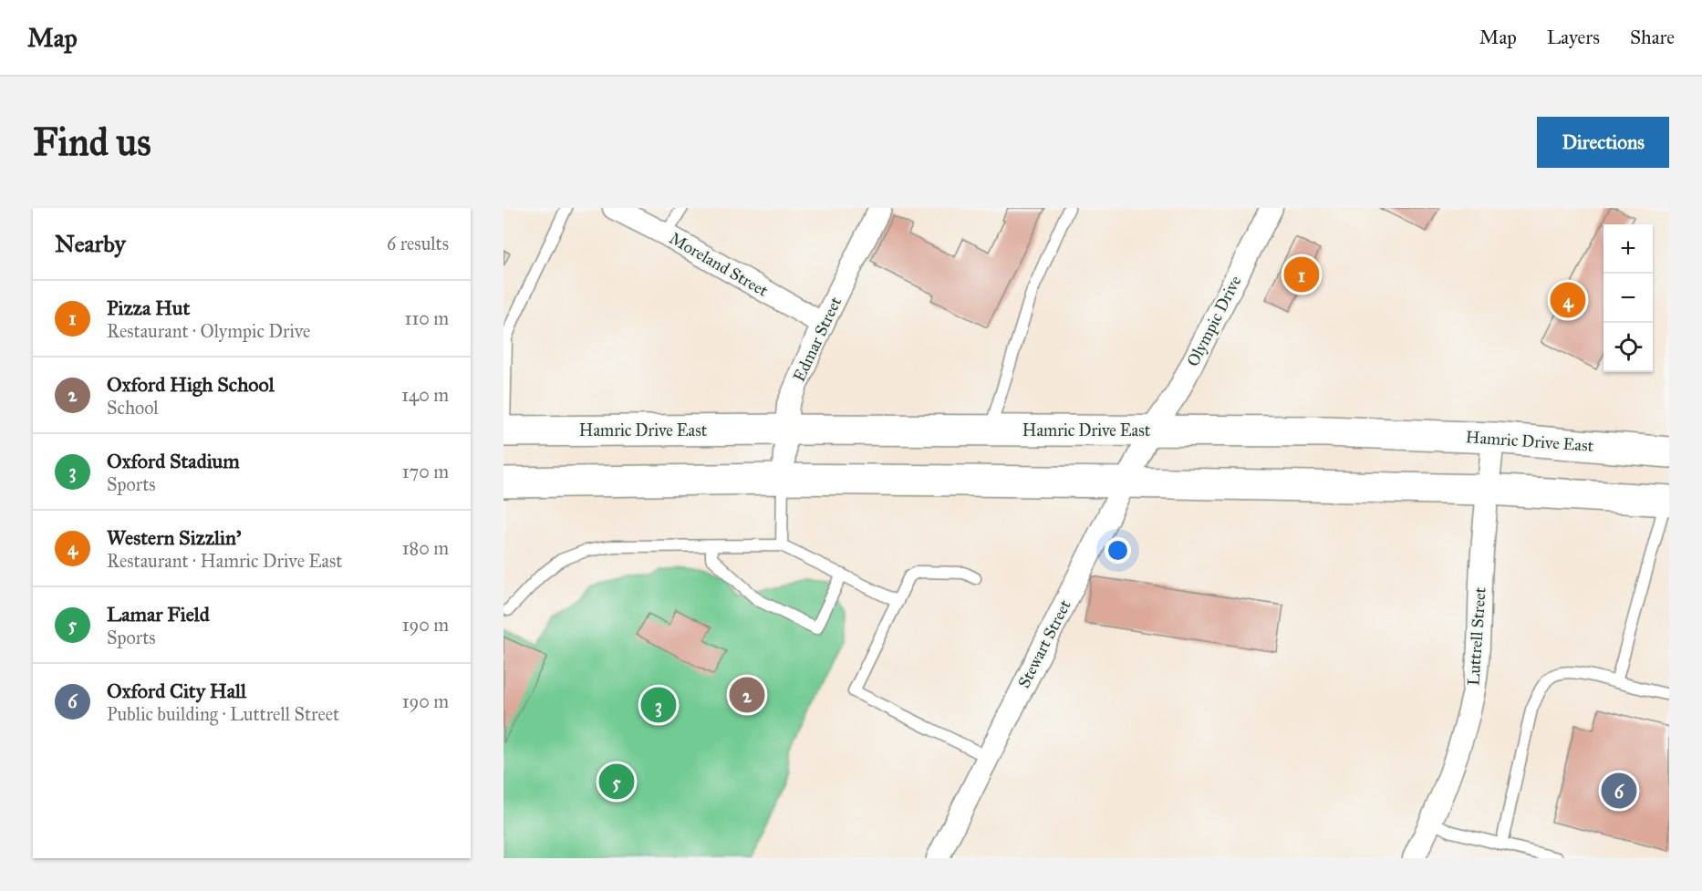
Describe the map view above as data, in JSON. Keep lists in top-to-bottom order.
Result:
{
  "streets": {
    "main road": ["Hamric Drive East"],
    "street": [
      "Moreland Street",
      "Olympic Drive",
      "Edmar Street",
      "Luttrell Street",
      "Stewart Street"
    ]
  },
  "crossings": [
    ["Moreland Street", "Edmar Street"],
    ["Olympic Drive", "Hamric Drive East"],
    ["Olympic Drive", "Stewart Street"],
    ["Edmar Street", "Hamric Drive East"],
    ["Hamric Drive East", "Luttrell Street"],
    ["Hamric Drive East", "Stewart Street"]
  ],
  "page": {
    "header": "Map",
    "nav": ["Map", "Layers", "Share"],
    "buttons": "Directions",
    "title": "Find us",
    "heading": ["Nearby", "6 results"],
    "map_buttons": ["+", "−"],
    "pins": [
      "1",
      "4",
      "2",
      "3",
      "5",
      "6"
    ],
    "list": [
      {
        "mark": "1",
        "name": "Pizza Hut",
        "note": "Restaurant · Olympic Drive",
        "value": "110 m"
      },
      {
        "mark": "2",
        "name": "Oxford High School",
        "note": "School",
        "value": "140 m"
      },
      {
        "mark": "3",
        "name": "Oxford Stadium",
        "note": "Sports",
        "value": "170 m"
      },
      {
        "mark": "4",
        "name": "Western Sizzlin'",
        "note": "Restaurant · Hamric Drive East",
        "value": "180 m"
      },
      {
        "mark": "5",
        "name": "Lamar Field",
        "note": "Sports",
        "value": "190 m"
      },
      {
        "mark": "6",
        "name": "Oxford City Hall",
        "note": "Public building · Luttrell Street",
        "value": "190 m"
      }
    ]
  }
}
